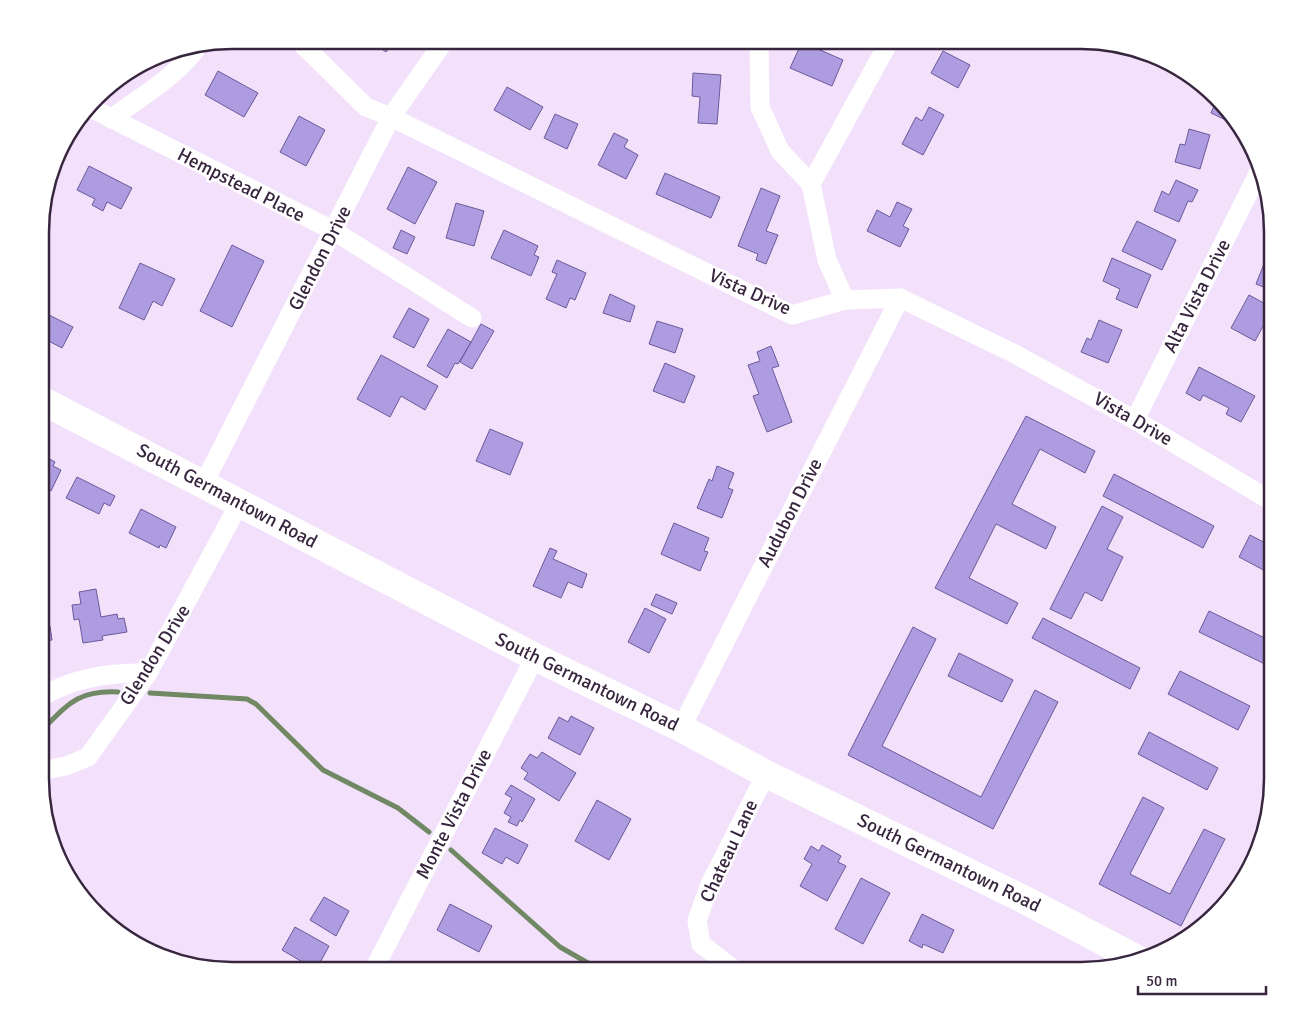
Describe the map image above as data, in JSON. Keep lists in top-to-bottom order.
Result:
{
  "streets": {
    "main road": ["South Germantown Road"],
    "street": [
      "Hempstead Place",
      "Glendon Drive",
      "Vista Drive",
      "Alta Vista Drive",
      "Audubon Drive",
      "Monte Vista Drive",
      "Chateau Lane"
    ]
  },
  "crossings": [
    ["Hempstead Place", "Glendon Drive"],
    ["Glendon Drive", "Vista Drive"],
    ["Glendon Drive", "South Germantown Road"],
    ["Vista Drive", "Alta Vista Drive"],
    ["Vista Drive", "Audubon Drive"],
    ["South Germantown Road", "Audubon Drive"],
    ["South Germantown Road", "Monte Vista Drive"],
    ["South Germantown Road", "Chateau Lane"]
  ],
  "scale_bar": "50 m"
}
